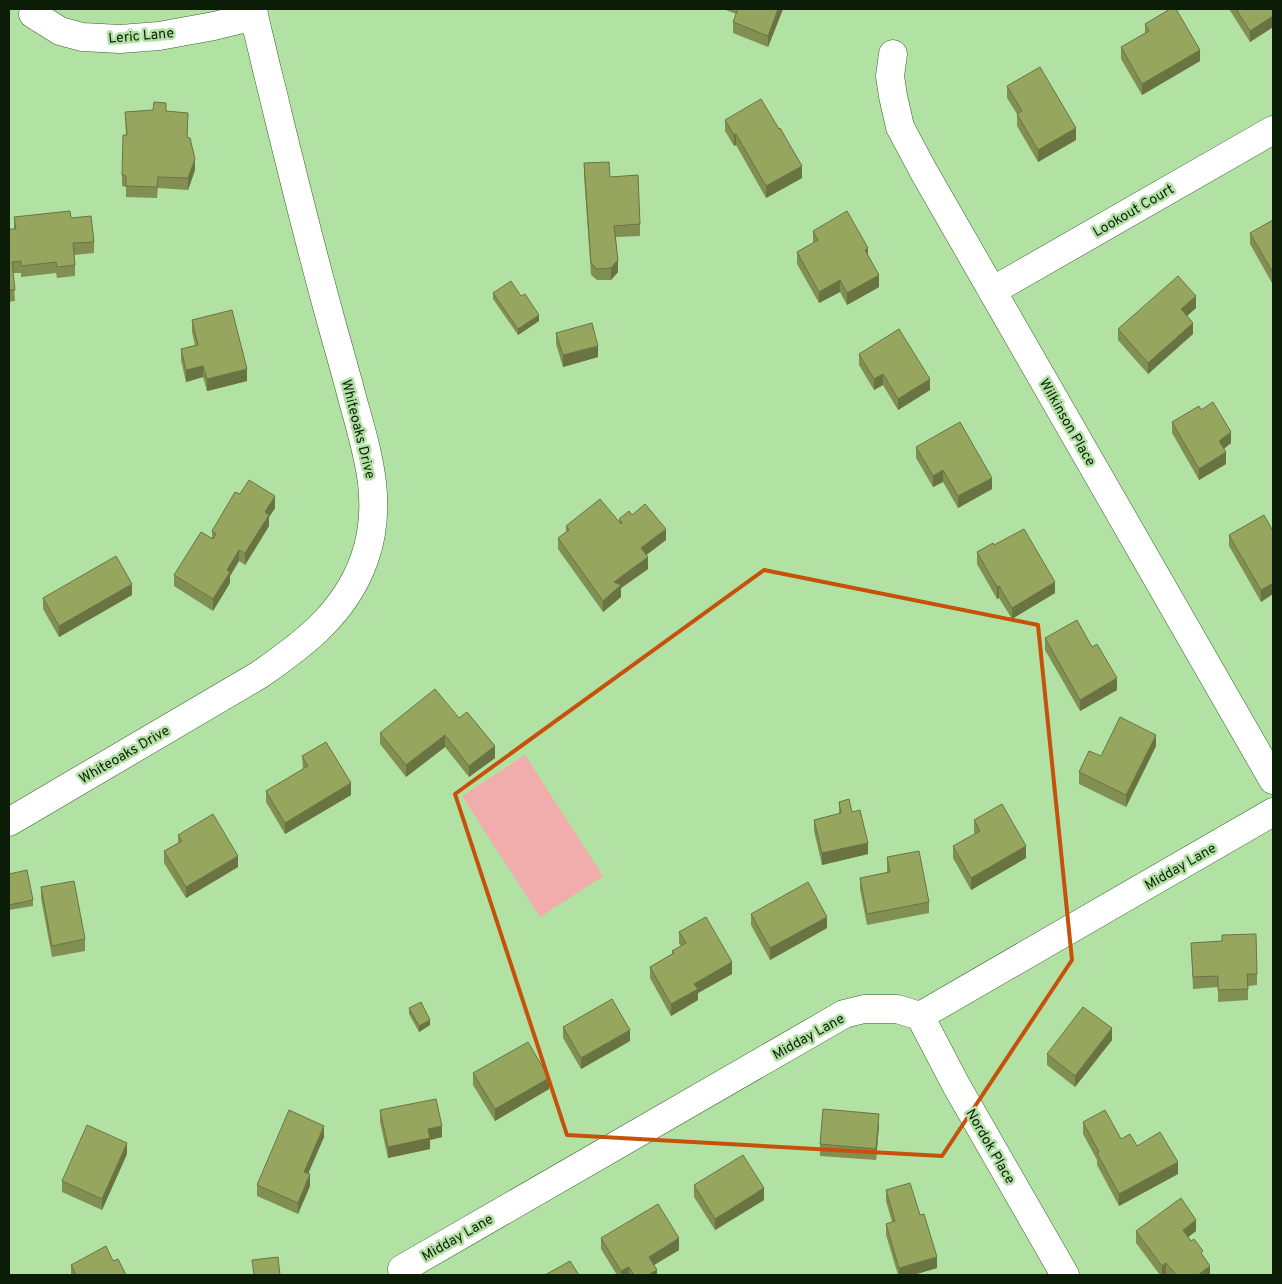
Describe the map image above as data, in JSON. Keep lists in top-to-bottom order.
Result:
{
  "streets": {
    "street": [
      "Leric Lane",
      "Lookout Court",
      "Wilkinson Place",
      "Whiteoaks Drive",
      "Midday Lane",
      "Nordok Place"
    ]
  },
  "crossings": [
    ["Leric Lane", "Whiteoaks Drive"],
    ["Lookout Court", "Wilkinson Place"],
    ["Midday Lane", "Nordok Place"]
  ]
}
